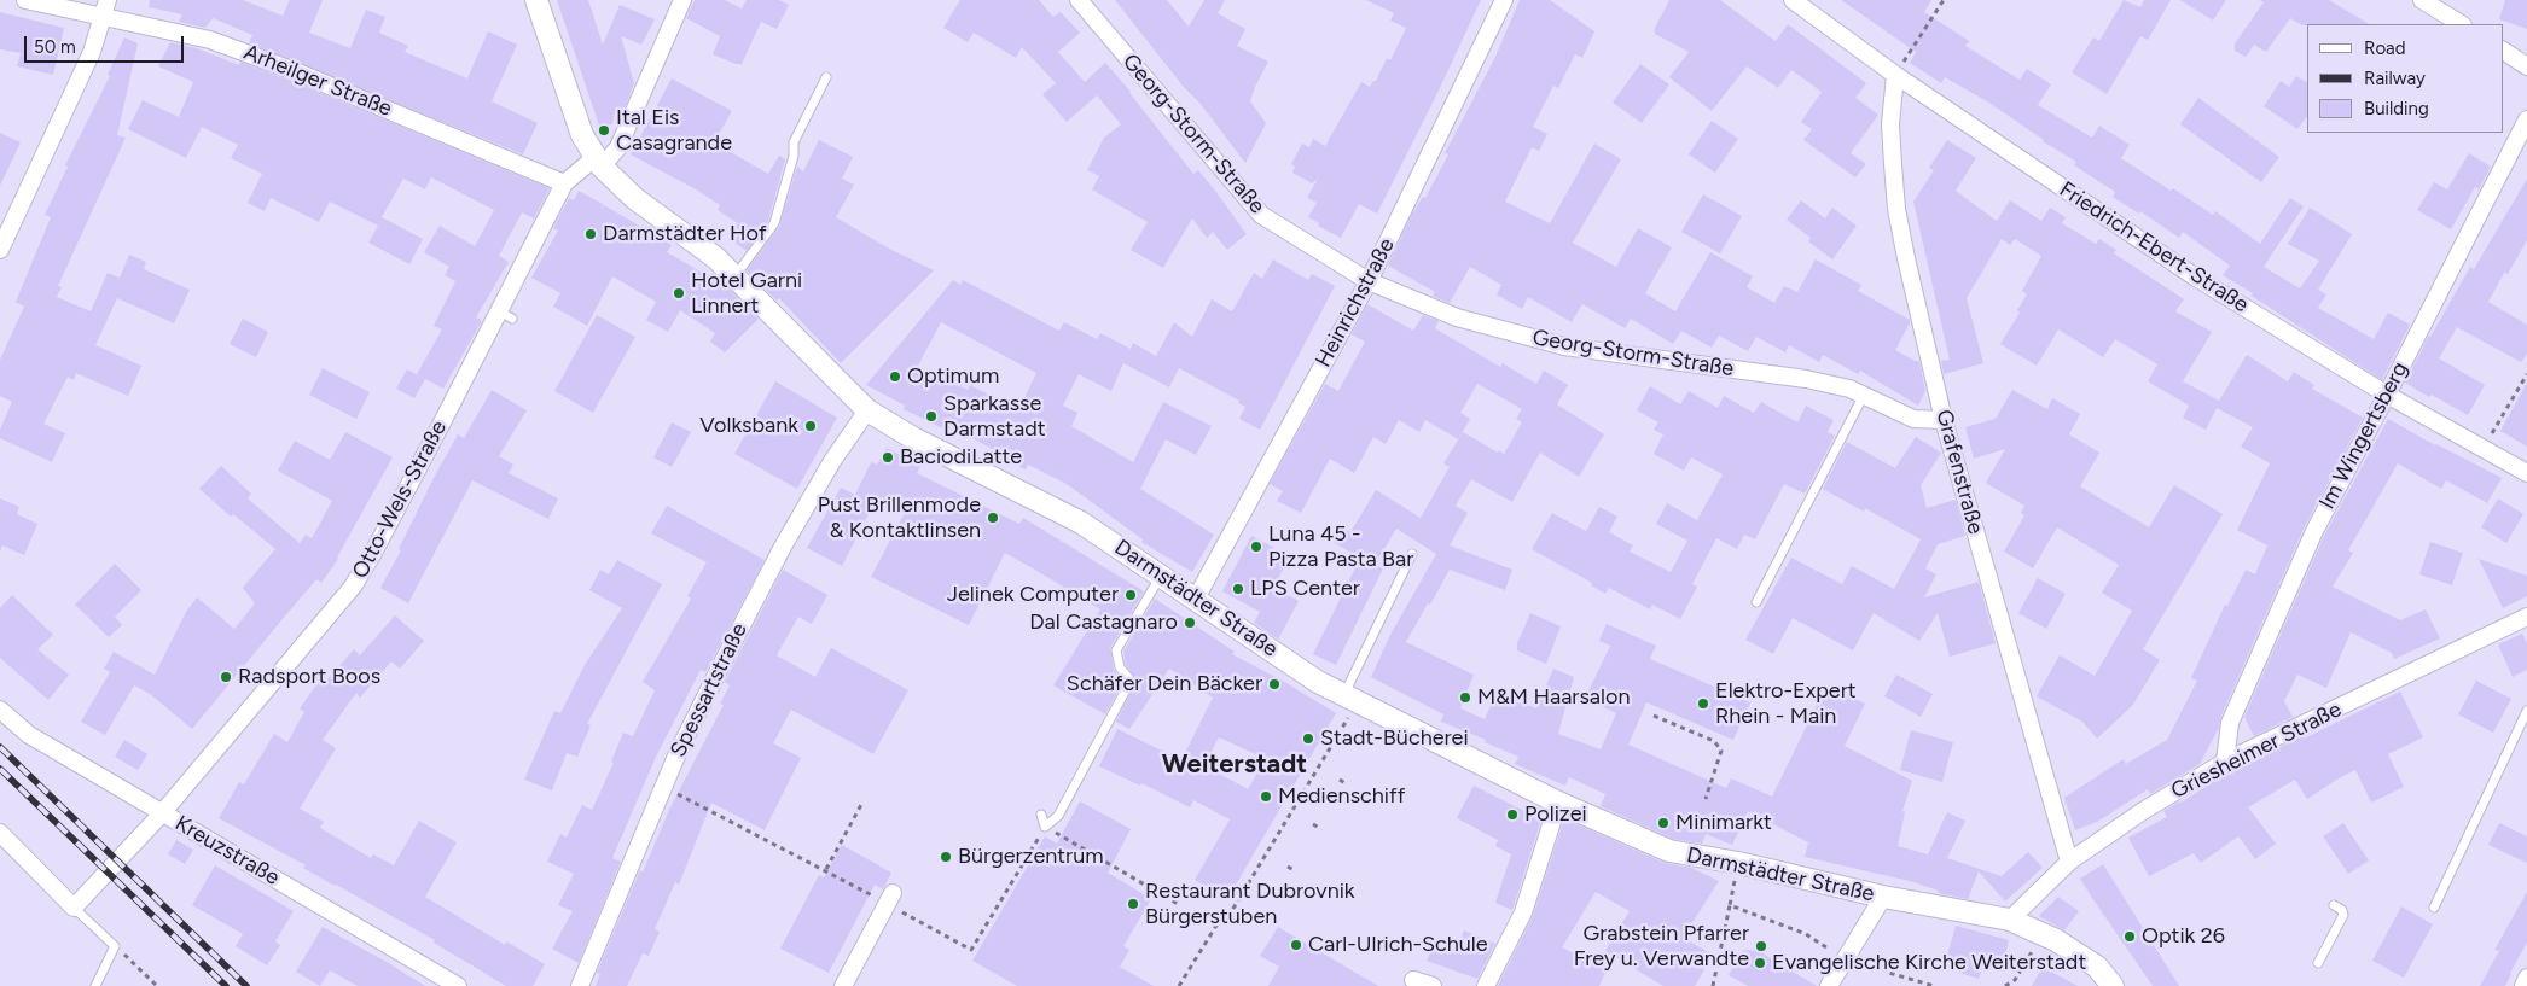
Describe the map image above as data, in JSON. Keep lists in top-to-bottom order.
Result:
{
  "streets": {
    "street": [
      "Arheilger Straße",
      "Georg-Storm-Straße",
      "Friedrich-Ebert-Straße",
      "Heinrichstraße",
      "Im Wingertsberg",
      "Grafenstraße",
      "Otto-Wels-Straße",
      "Darmstädter Straße",
      "Spessartstraße",
      "Griesheimer Straße",
      "Kreuzstraße"
    ]
  },
  "crossings": [
    ["Arheilger Straße", "Otto-Wels-Straße"],
    ["Georg-Storm-Straße", "Heinrichstraße"],
    ["Georg-Storm-Straße", "Grafenstraße"],
    ["Friedrich-Ebert-Straße", "Im Wingertsberg"],
    ["Friedrich-Ebert-Straße", "Grafenstraße"],
    ["Heinrichstraße", "Darmstädter Straße"],
    ["Im Wingertsberg", "Griesheimer Straße"],
    ["Grafenstraße", "Griesheimer Straße"],
    ["Otto-Wels-Straße", "Darmstädter Straße"],
    ["Otto-Wels-Straße", "Kreuzstraße"],
    ["Darmstädter Straße", "Spessartstraße"],
    ["Darmstädter Straße", "Griesheimer Straße"]
  ],
  "districts": ["Weiterstadt"],
  "places": [
    "Ital Eis Casagrande",
    "Darmstädter Hof",
    "Hotel Garni Linnert",
    "Optimum",
    "Sparkasse Darmstadt",
    "Volksbank",
    "BaciodiLatte",
    "Pust Brillenmode & Kontaktlinsen",
    "Luna 45 - Pizza Pasta Bar",
    "LPS Center",
    "Jelinek Computer",
    "Dal Castagnaro",
    "Radsport Boos",
    "Schäfer Dein Bäcker",
    "M&M Haarsalon",
    "Elektro-Expert Rhein - Main",
    "Stadt-Bücherei",
    "Medienschiff",
    "Polizei",
    "Minimarkt",
    "Bürgerzentrum",
    "Restaurant Dubrovnik Bürgerstuben",
    "Optik 26",
    "Carl-Ulrich-Schule",
    "Grabstein Pfarrer Frey u. Verwandte",
    "Evangelische Kirche Weiterstadt"
  ],
  "legend": ["Road", "Railway", "Building"],
  "scale_bar": "50 m"
}
